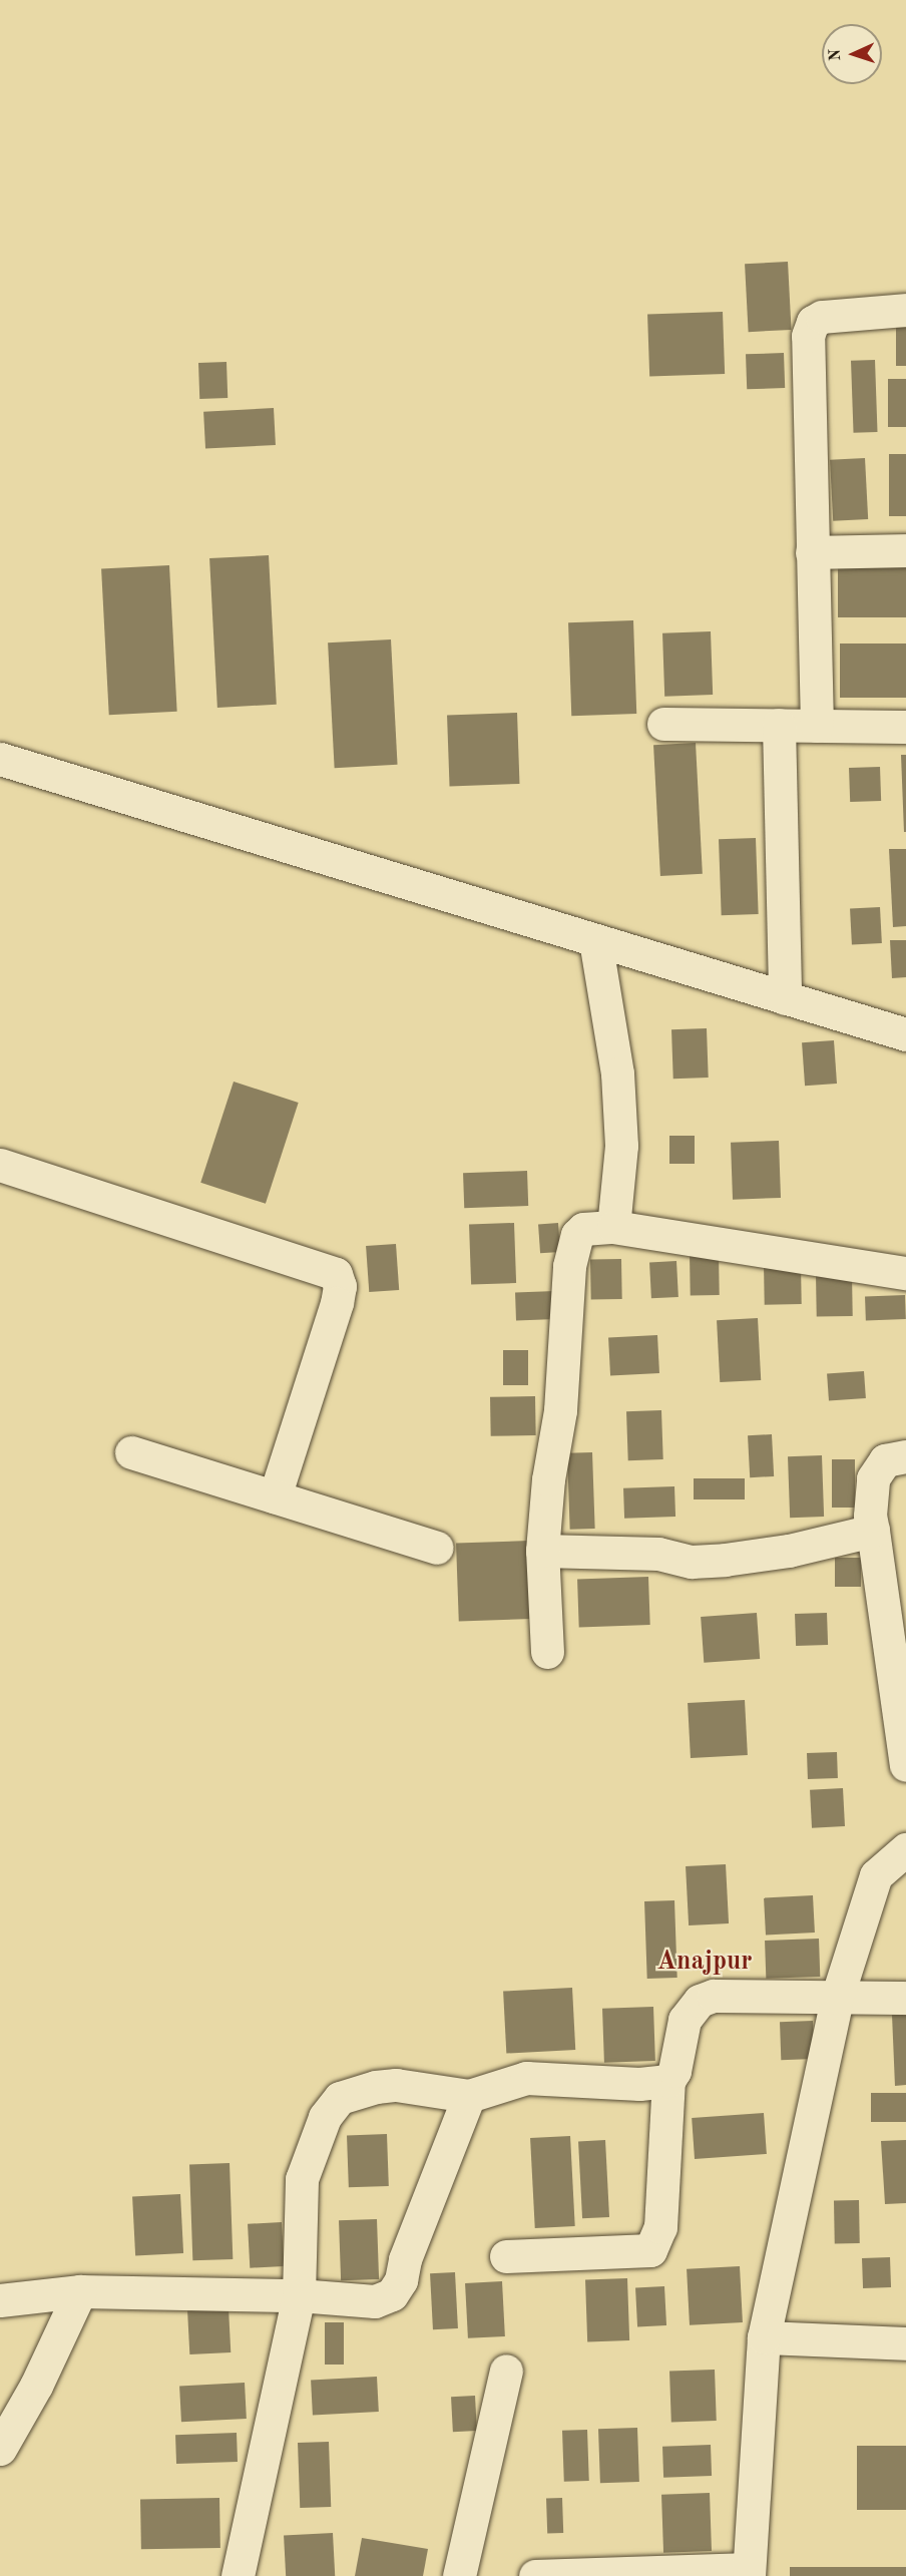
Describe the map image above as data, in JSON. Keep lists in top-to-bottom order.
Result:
{
  "districts": ["Anajpur"],
  "north": "left"
}
